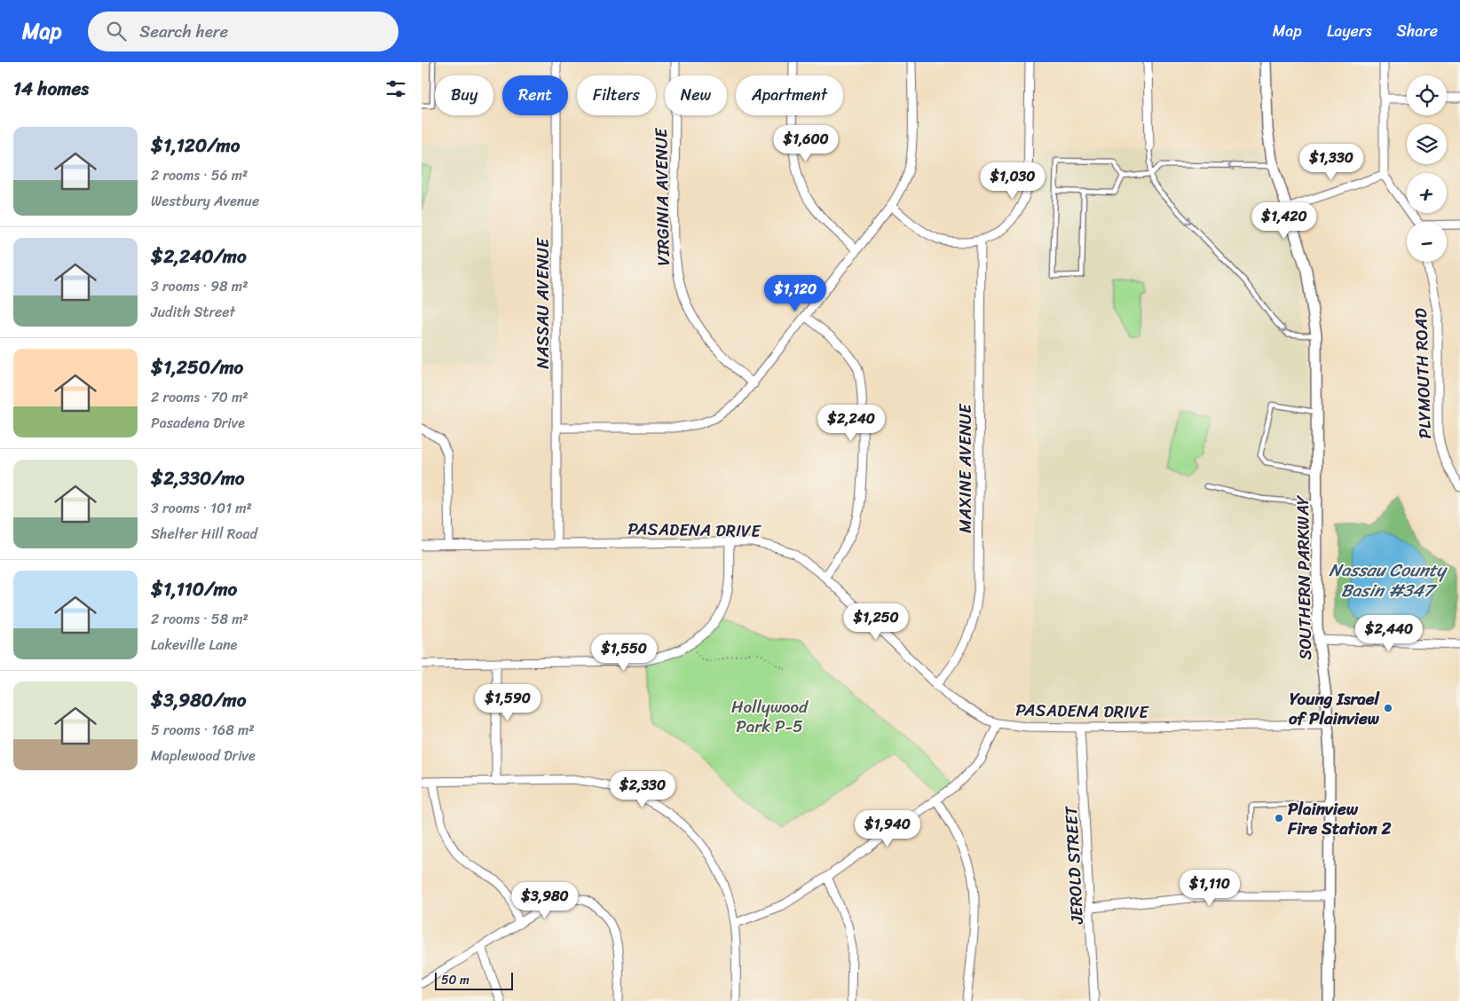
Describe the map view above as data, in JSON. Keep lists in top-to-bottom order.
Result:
{
  "streets": {
    "street": [
      "VIRGINIA AVENUE",
      "NASSAU AVENUE",
      "PLYMOUTH ROAD",
      "MAXINE AVENUE",
      "PASADENA DRIVE",
      "SOUTHERN PARKWAY",
      "JEROLD STREET"
    ]
  },
  "crossings": [
    ["NASSAU AVENUE", "PASADENA DRIVE"],
    ["MAXINE AVENUE", "PASADENA DRIVE"],
    ["PASADENA DRIVE", "SOUTHERN PARKWAY"],
    ["PASADENA DRIVE", "JEROLD STREET"]
  ],
  "water": ["Nassau County Basin #347"],
  "parks": ["Hollywood Park P-5"],
  "places": ["Young Israel of Plainview", "Plainview Fire Station 2"],
  "scale_bar": "50 m",
  "page": {
    "header": "Map",
    "search": "Search here",
    "nav": ["Map", "Layers", "Share"],
    "heading": "14 homes",
    "map_buttons": ["+", "−"],
    "chip": [
      "Buy",
      "Rent",
      "Filters",
      "New",
      "Apartment"
    ],
    "list": [
      {
        "name": "$1,120/mo",
        "note": "2 rooms · 56 m² · Westbury Avenue"
      },
      {
        "name": "$2,240/mo",
        "note": "3 rooms · 98 m² · Judith Street"
      },
      {
        "name": "$1,250/mo",
        "note": "2 rooms · 70 m² · Pasadena Drive"
      },
      {
        "name": "$2,330/mo",
        "note": "3 rooms · 101 m² · Shelter Hill Road"
      },
      {
        "name": "$1,110/mo",
        "note": "2 rooms · 58 m² · Lakeville Lane"
      },
      {
        "name": "$3,980/mo",
        "note": "5 rooms · 168 m² · Maplewood Drive"
      }
    ],
    "price": [
      "$1,600",
      "$1,330",
      "$1,030",
      "$1,420",
      "$1,120",
      "$2,240",
      "$1,250",
      "$2,440",
      "$1,550",
      "$1,590",
      "$2,330",
      "$1,940",
      "$1,110",
      "$3,980"
    ],
    "scale": "50 m"
  }
}
